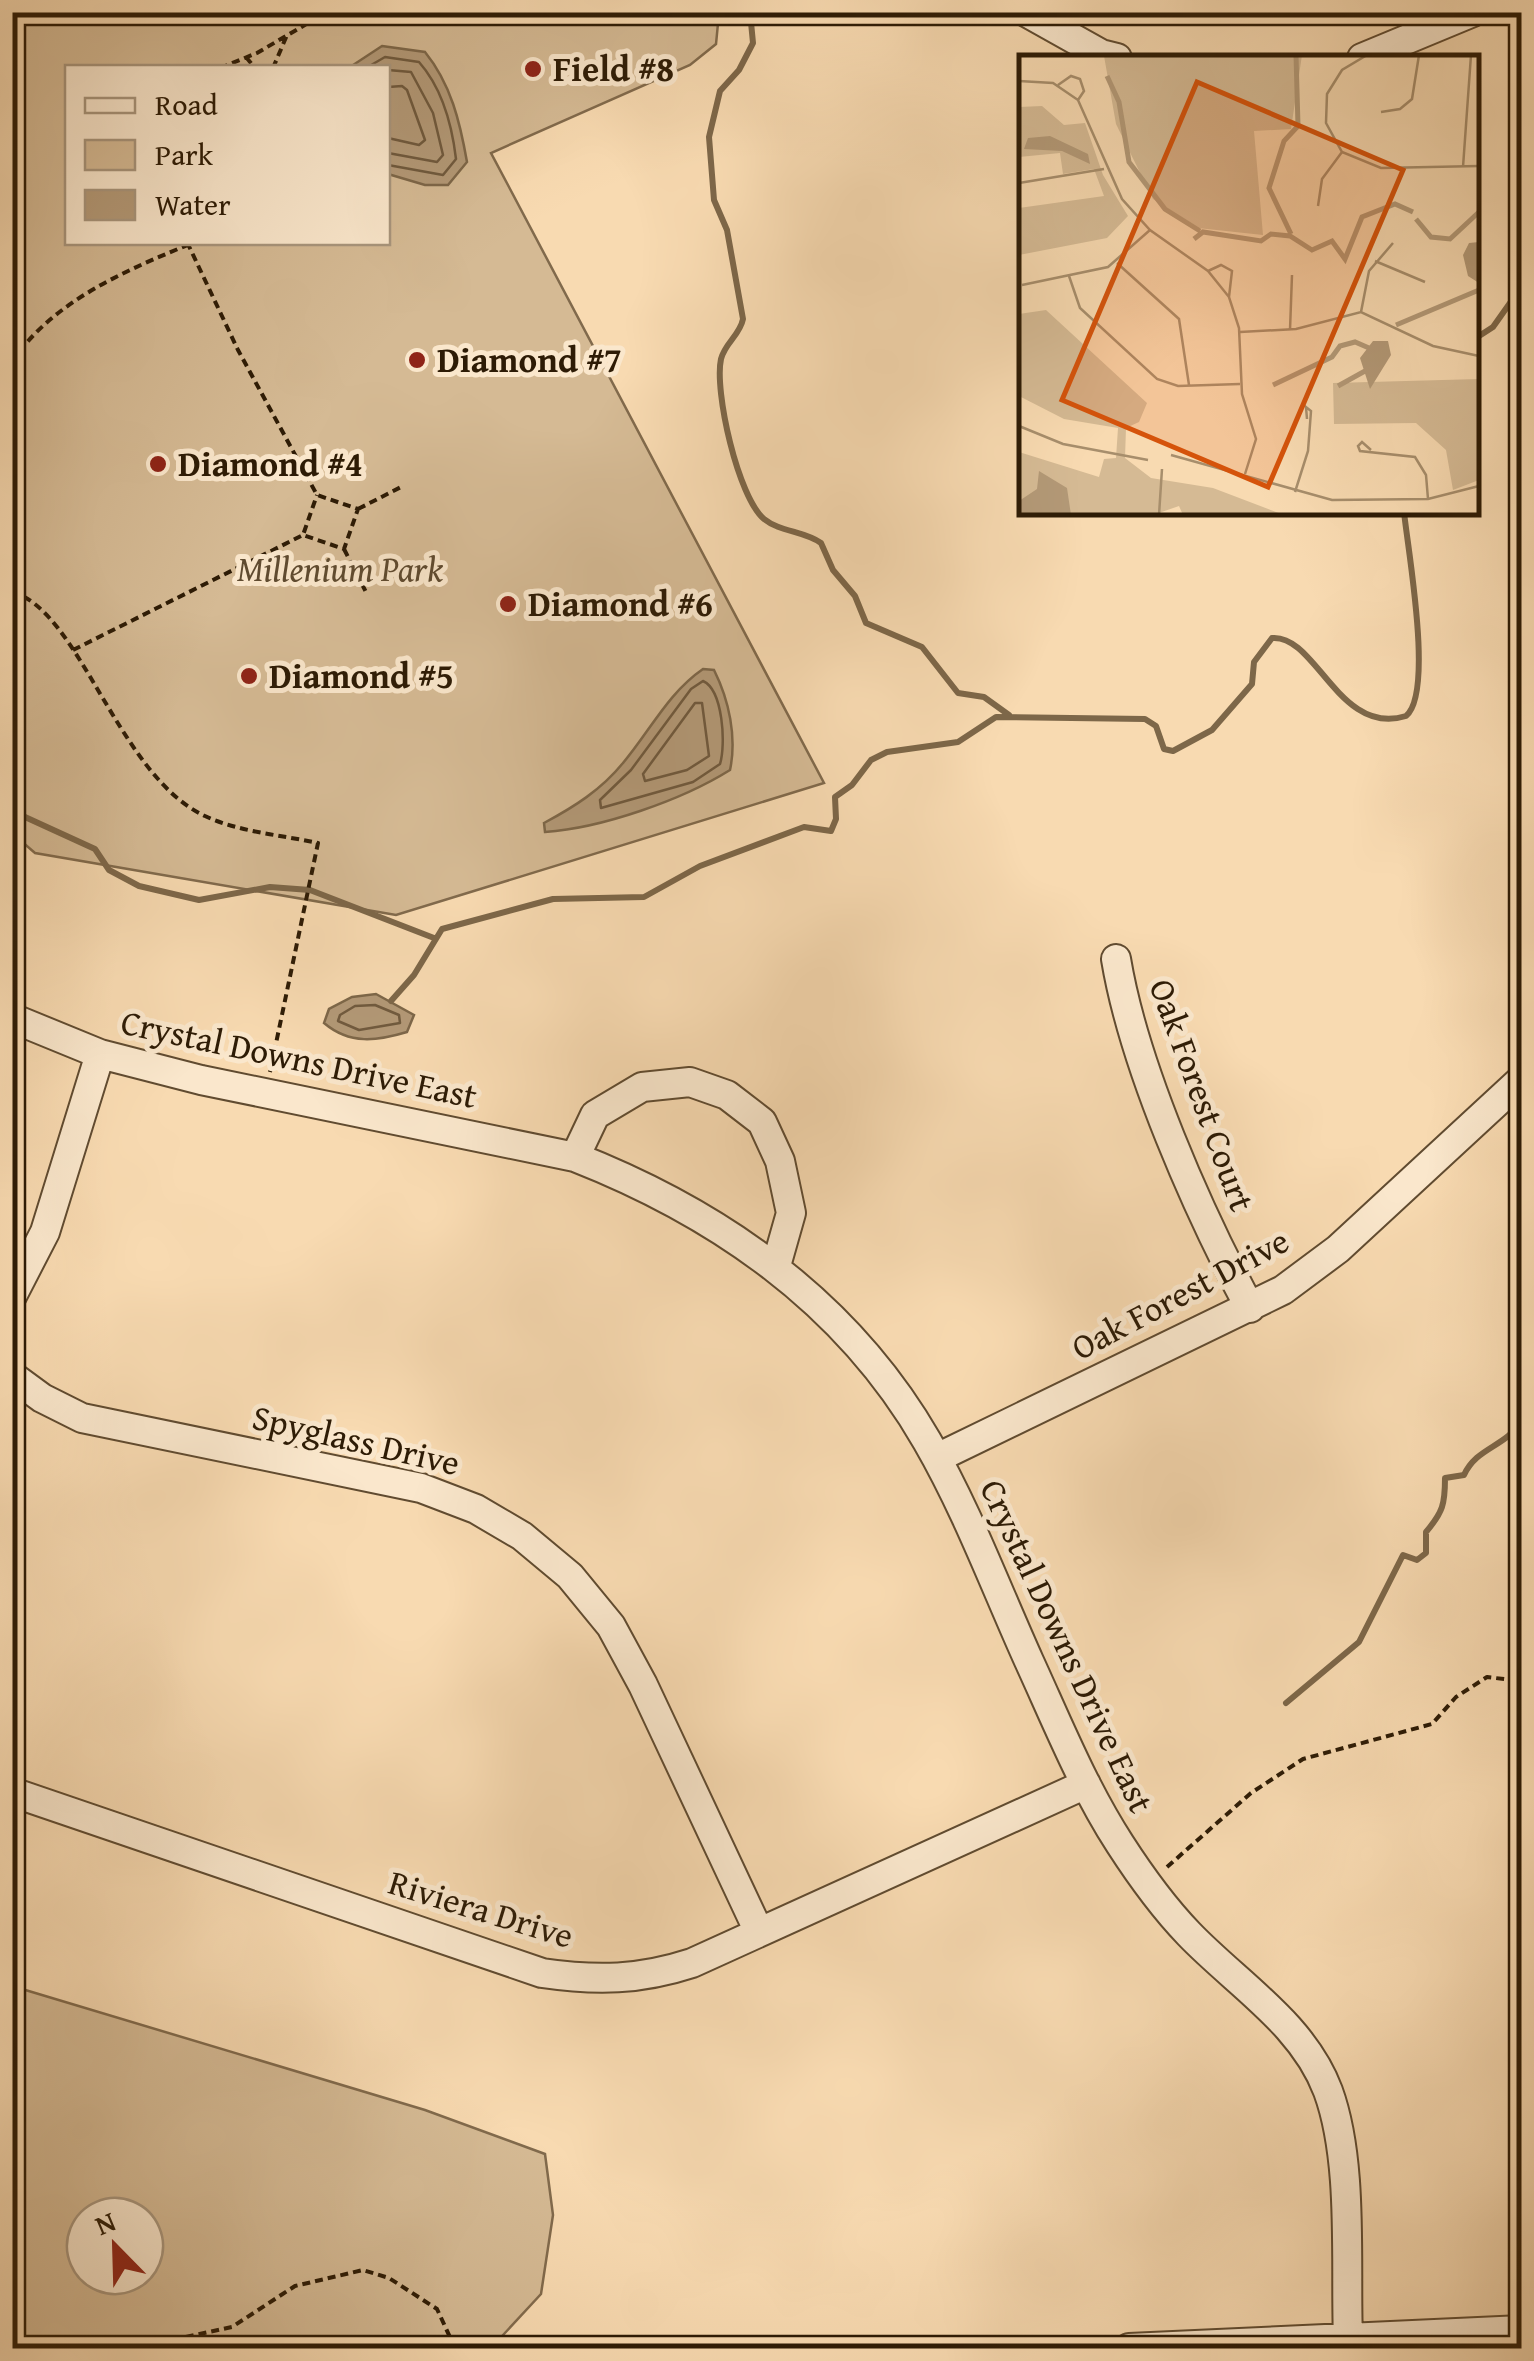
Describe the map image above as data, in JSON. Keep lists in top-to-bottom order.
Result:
{
  "streets": {
    "street": [
      "Crystal Downs Drive East",
      "Oak Forest Court",
      "Oak Forest Drive",
      "Spyglass Drive",
      "Riviera Drive"
    ]
  },
  "crossings": [
    ["Crystal Downs Drive East", "Oak Forest Drive"],
    ["Crystal Downs Drive East", "Riviera Drive"],
    ["Oak Forest Court", "Oak Forest Drive"],
    ["Spyglass Drive", "Riviera Drive"]
  ],
  "parks": ["Millenium Park"],
  "places": [
    "Field #8",
    "Diamond #7",
    "Diamond #4",
    "Diamond #6",
    "Diamond #5"
  ],
  "legend": ["Road", "Park", "Water"],
  "north": "top left"
}
